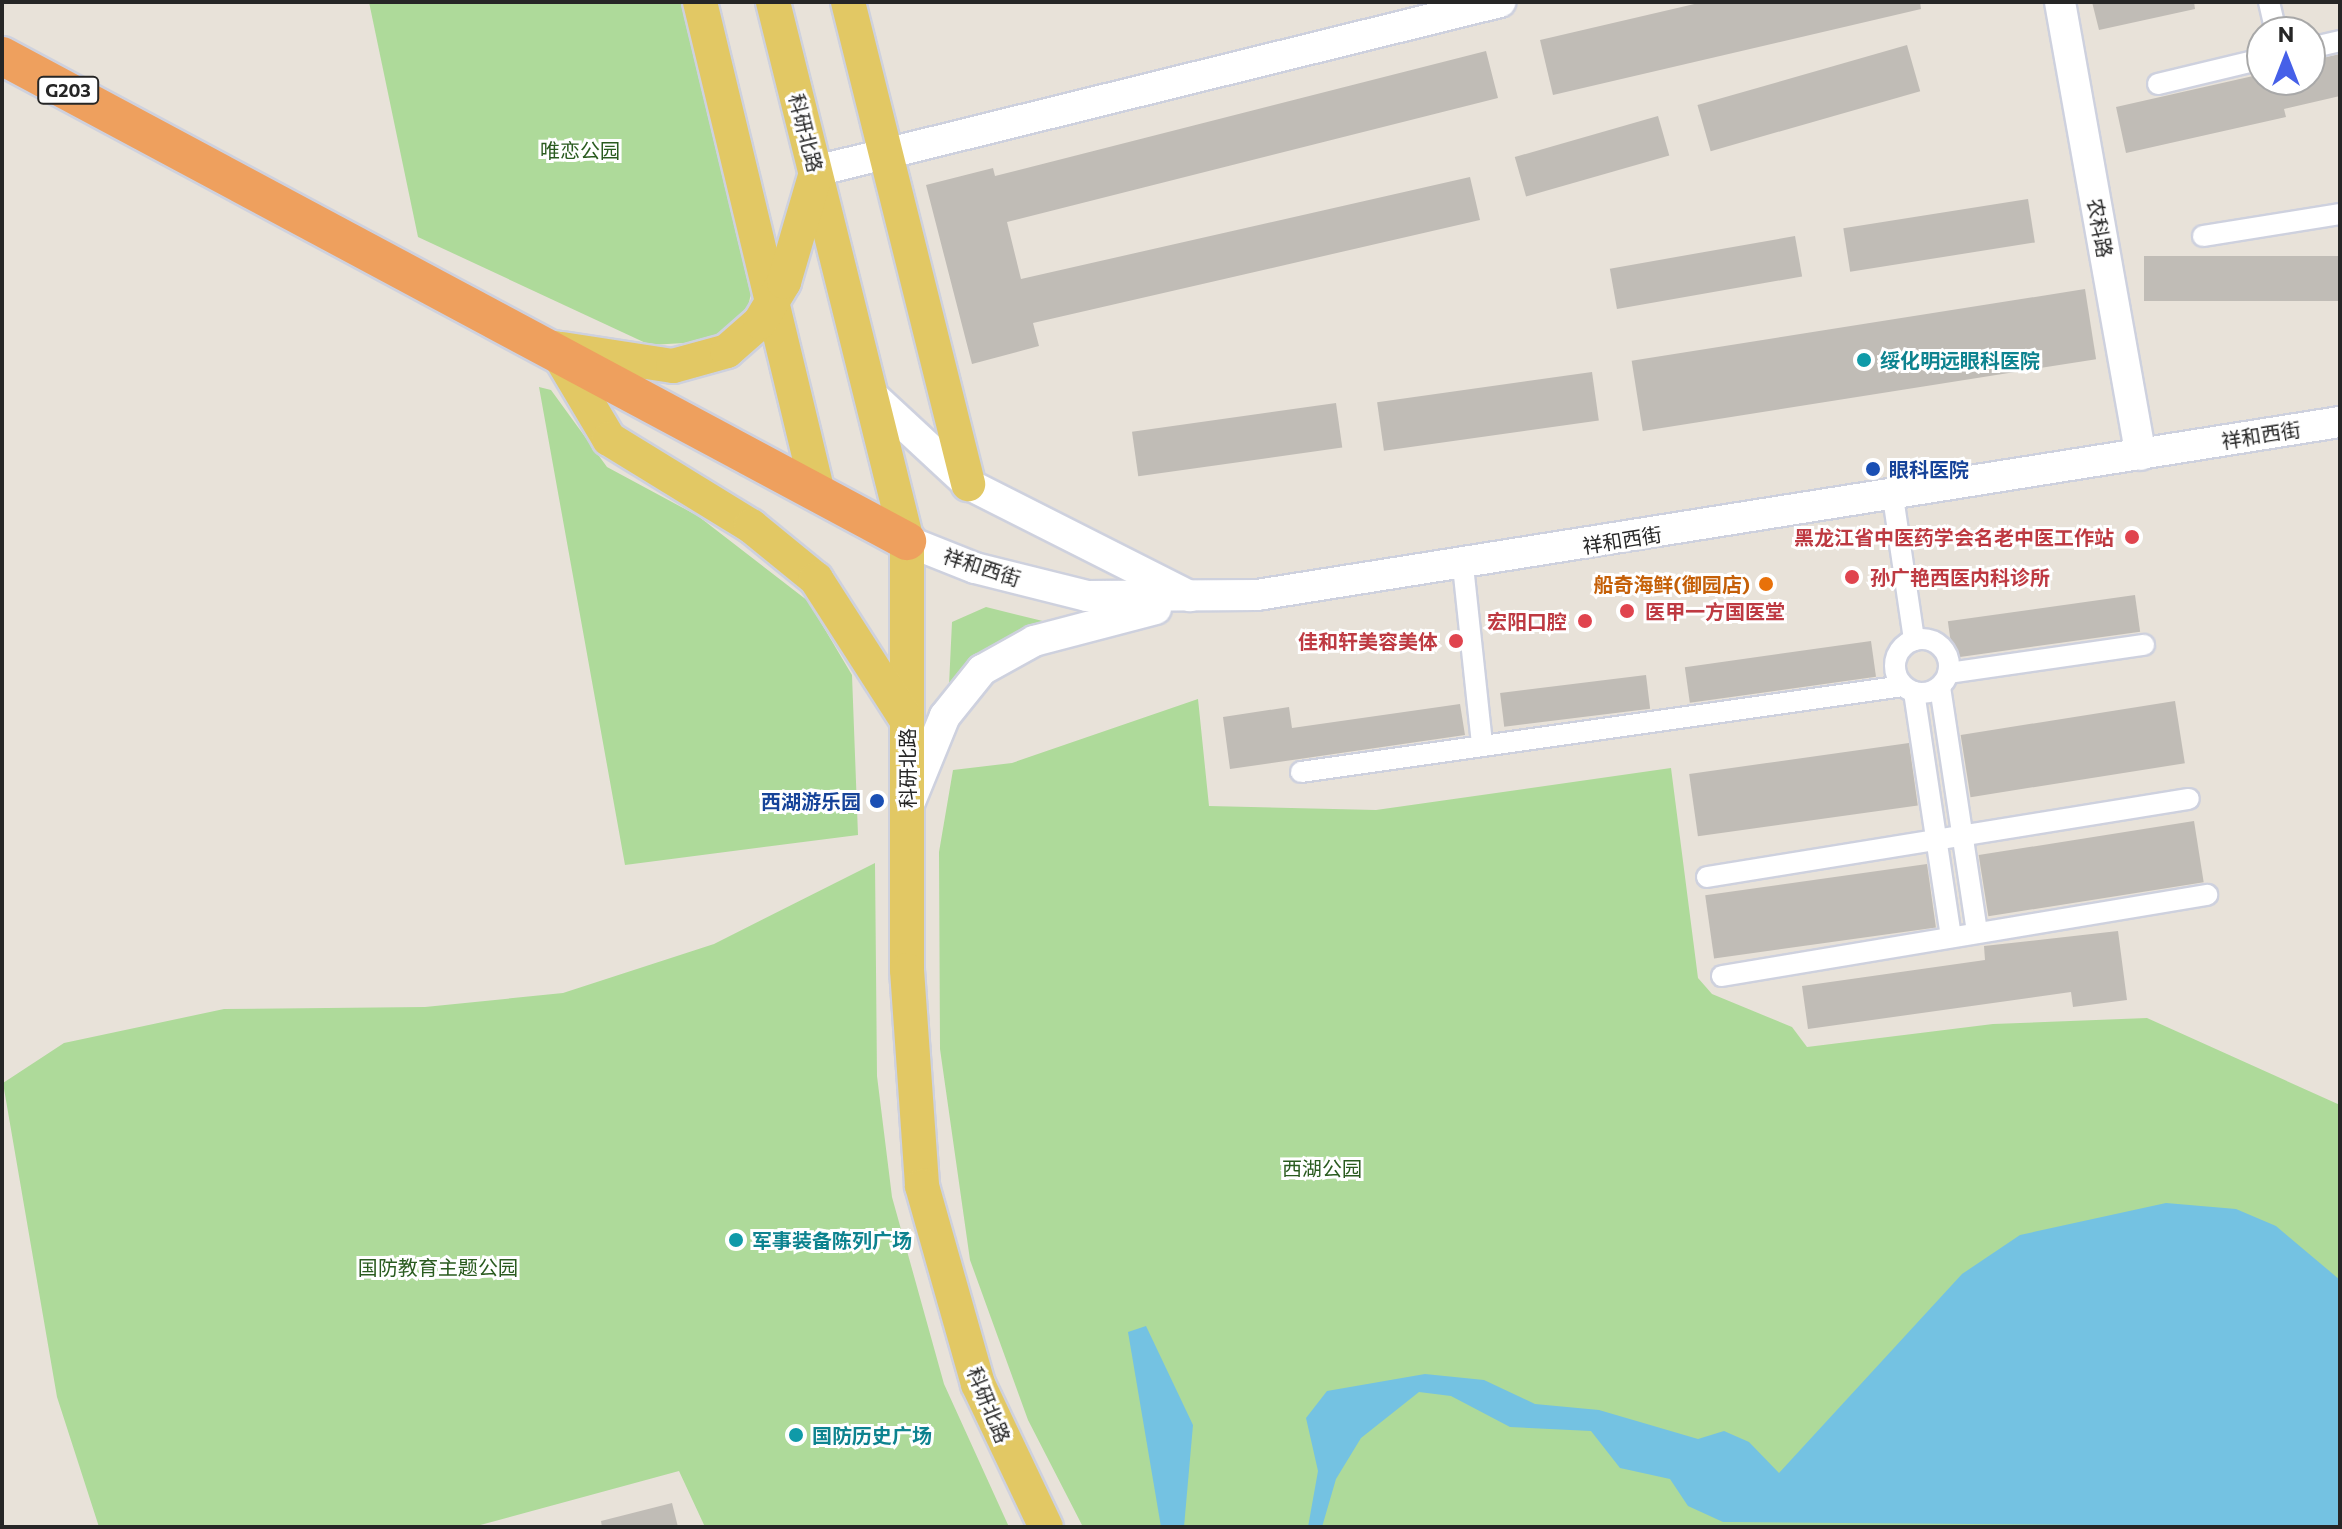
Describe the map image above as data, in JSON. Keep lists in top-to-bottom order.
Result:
{
  "streets": {
    "highway": ["G203"],
    "main road": ["科研北路", "农科路", "祥和西街"]
  },
  "crossings": [
    ["科研北路", "祥和西街"],
    ["农科路", "祥和西街"]
  ],
  "parks": ["唯恋公园", "西湖公园", "国防教育主题公园"],
  "places": [
    "绥化明远眼科医院",
    "眼科医院",
    "黑龙江省中医药学会名老中医工作站",
    "孙广艳西医内科诊所",
    "船奇海鲜(御园店)",
    "医甲一方国医堂",
    "宏阳口腔",
    "佳和轩美容美体",
    "西湖游乐园",
    "军事装备陈列广场",
    "国防历史广场"
  ],
  "north": "top"
}
